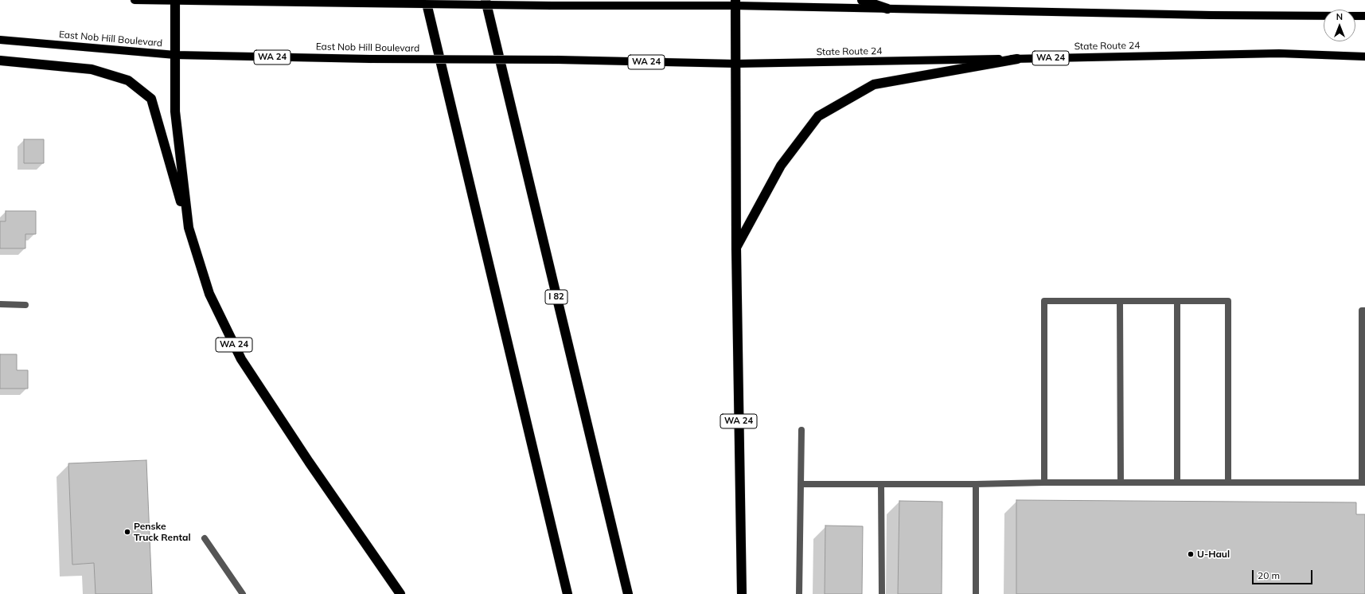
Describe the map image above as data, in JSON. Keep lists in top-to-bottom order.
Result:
{
  "streets": {
    "highway": ["WA 24", "I 82"],
    "main road": ["East Nob Hill Boulevard", "State Route 24"]
  },
  "crossings": [
    ["East Nob Hill Boulevard", "State Route 24"],
    ["East Nob Hill Boulevard", "WA 24"],
    ["State Route 24", "WA 24"]
  ],
  "places": ["Penske Truck Rental", "U-Haul"],
  "scale_bar": "20 m",
  "north": "top"
}
